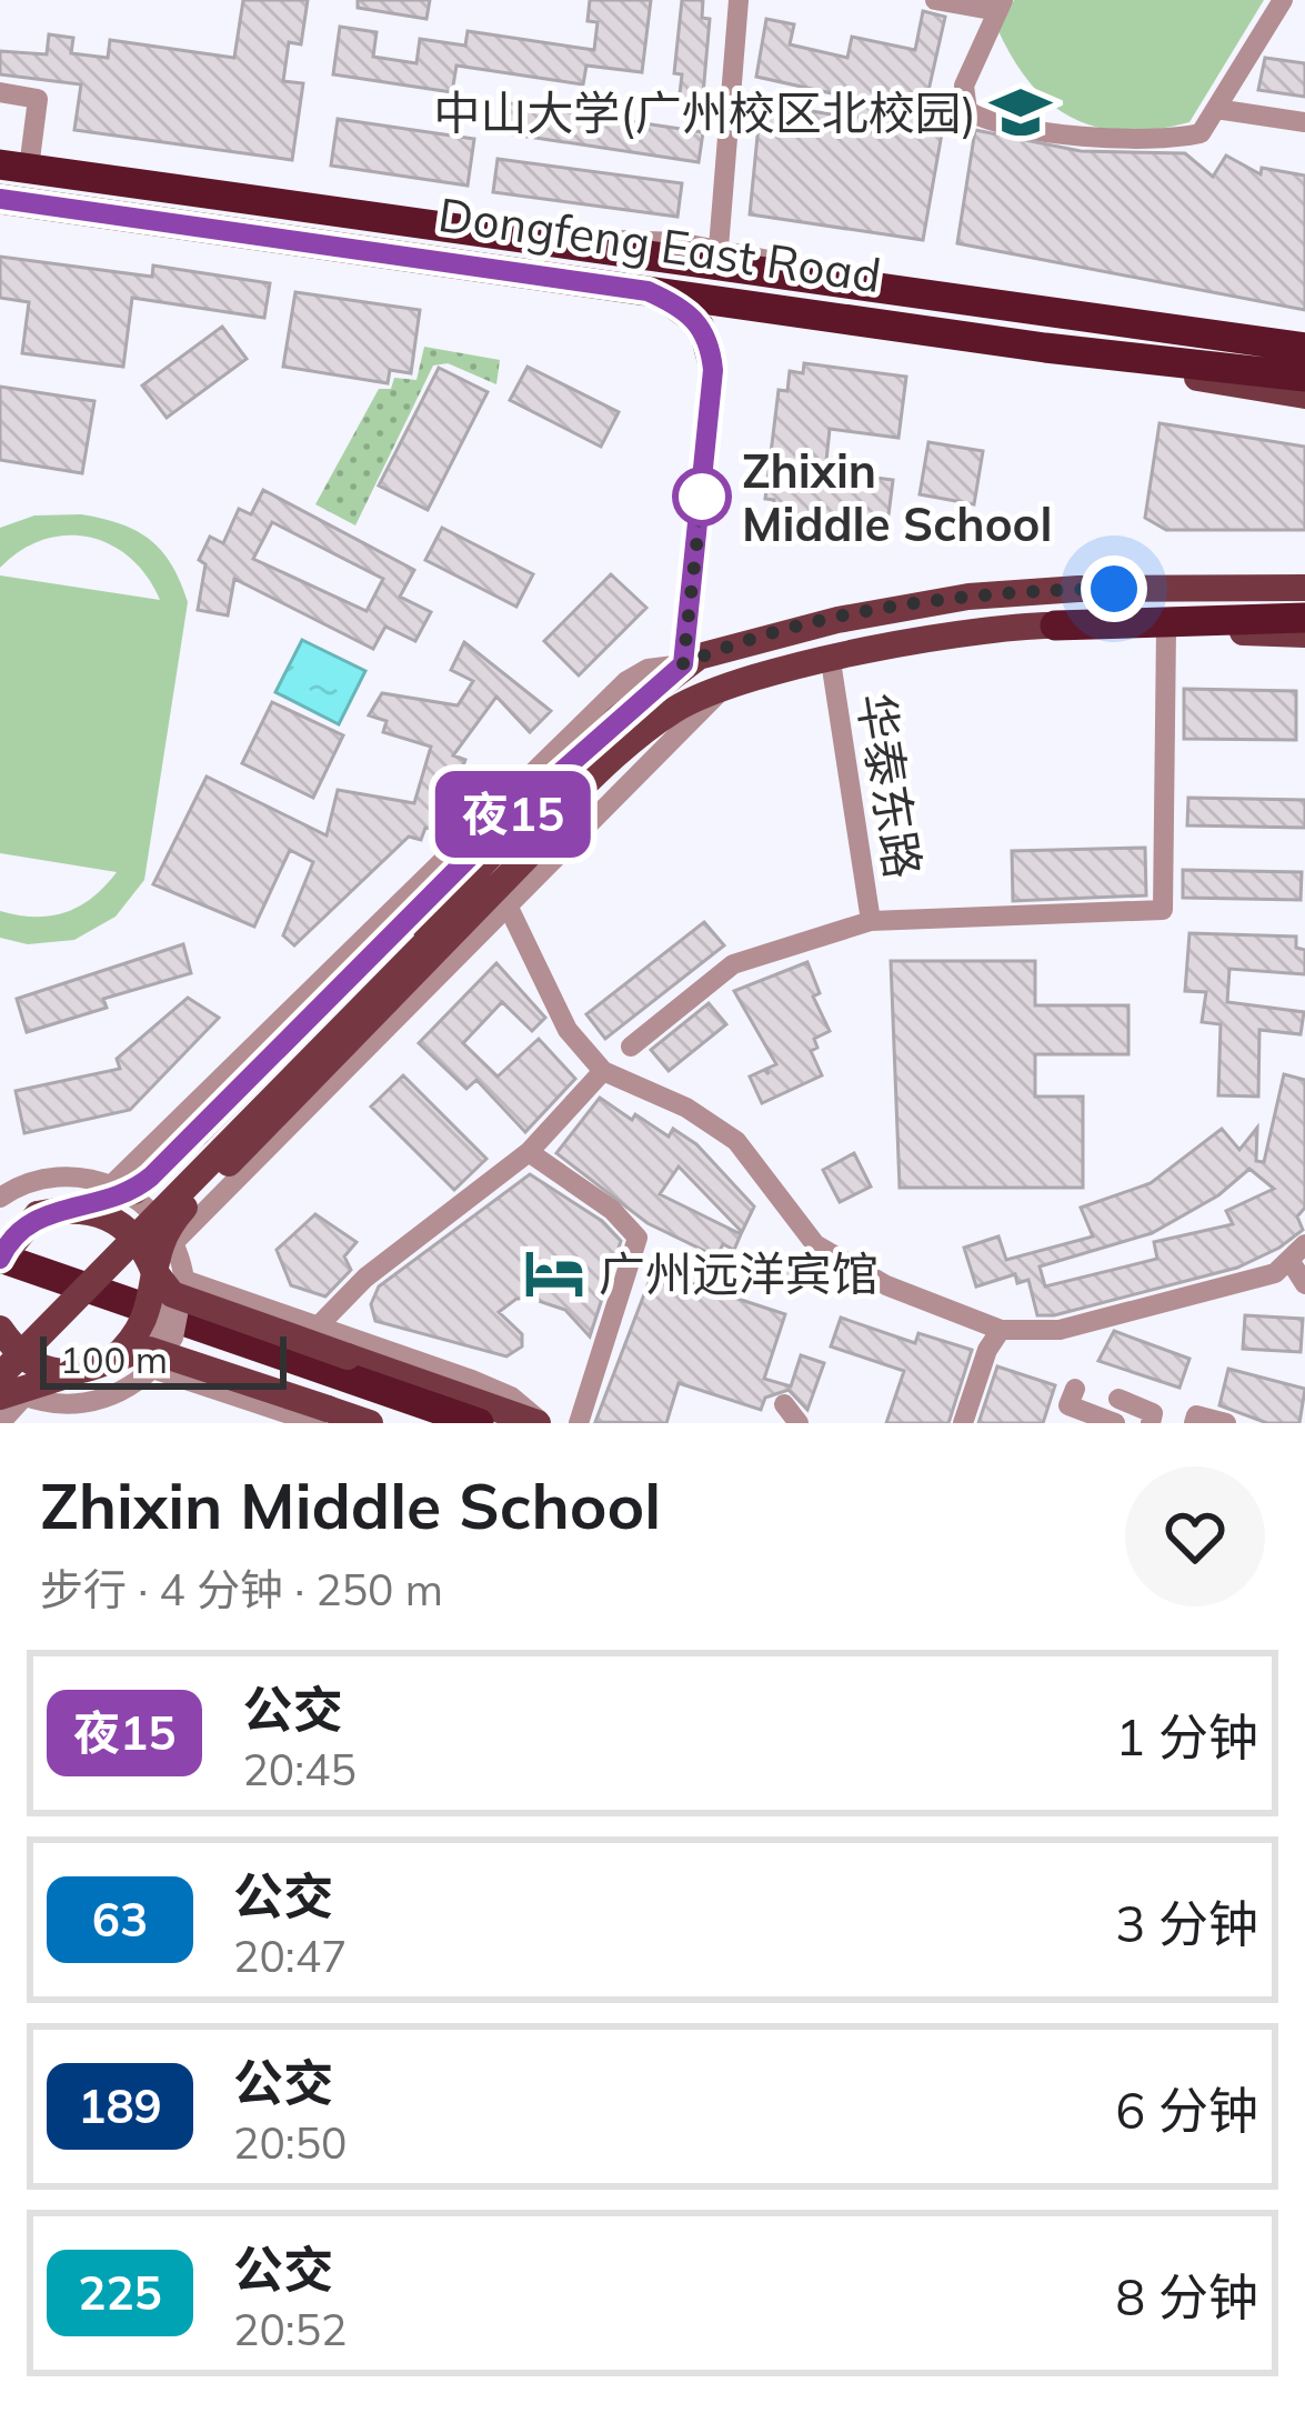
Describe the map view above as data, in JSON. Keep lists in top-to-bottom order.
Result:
{
  "streets": {
    "highway": ["Dongfeng East Road"],
    "street": ["华泰东路"]
  },
  "places": {
    "school or university": ["中山大学(广州校区北校园)"],
    "other": ["Zhixin Middle School"],
    "hotel": ["广州远洋宾馆"]
  },
  "lines": ["bus line 夜15"],
  "scale_bar": "100 m",
  "page": {
    "on_map": "夜15",
    "scale": "100 m",
    "heading": ["Zhixin Middle School", "步行 · 4 分钟 · 250 m"],
    "list": [
      {
        "mark": "夜15",
        "name": "公交",
        "note": "20:45",
        "value": "1 分钟"
      },
      {
        "mark": "63",
        "name": "公交",
        "note": "20:47",
        "value": "3 分钟"
      },
      {
        "mark": "189",
        "name": "公交",
        "note": "20:50",
        "value": "6 分钟"
      },
      {
        "mark": "225",
        "name": "公交",
        "note": "20:52",
        "value": "8 分钟"
      }
    ]
  }
}
